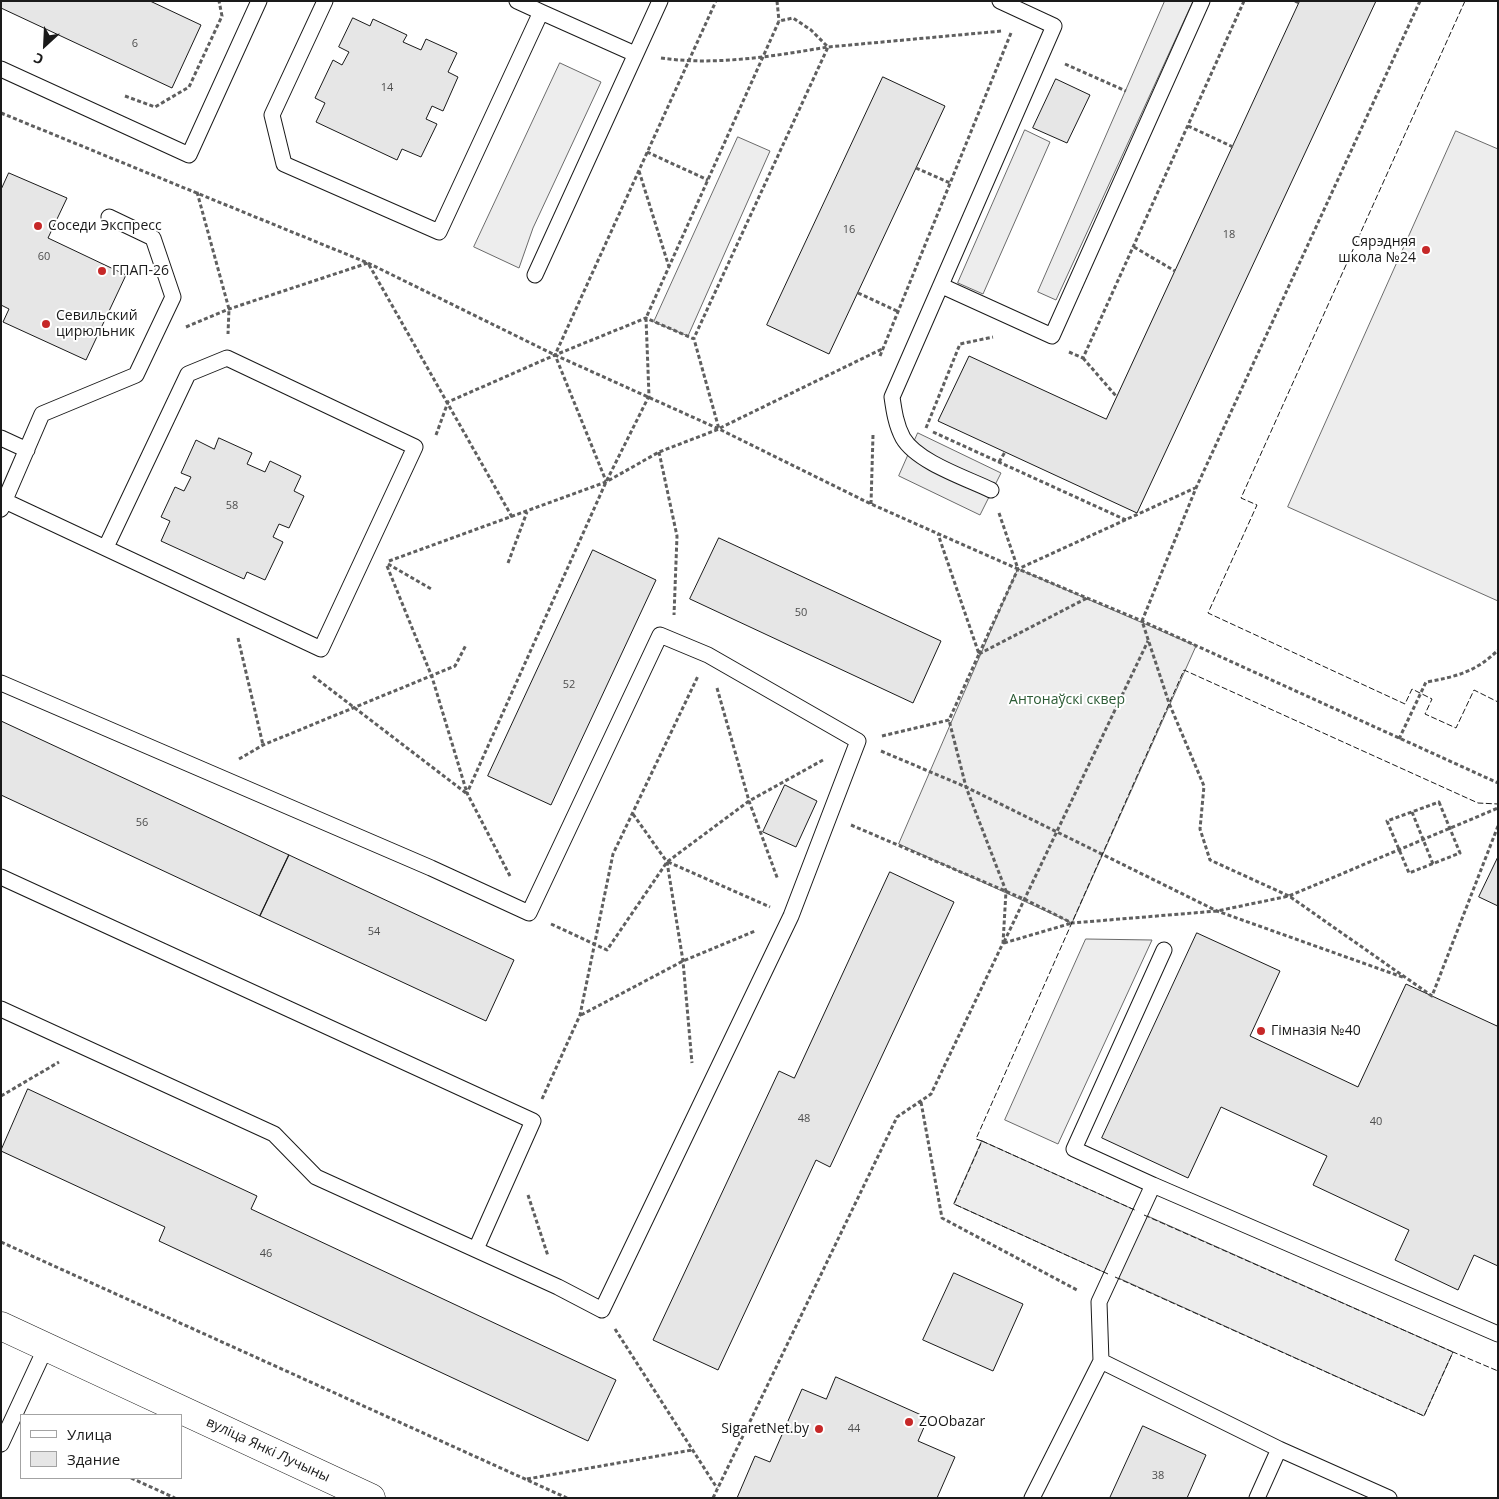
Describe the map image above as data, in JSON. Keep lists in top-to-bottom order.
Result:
{
  "streets": {
    "main road": ["вуліца Янкі Лучыны"]
  },
  "parks": ["Антонаўскі сквер"],
  "places": [
    "Соседи Экспресс",
    "Сярэдняя школа №24",
    "ГПАП-26",
    "Севильский цирюльник",
    "Гімназія №40",
    "ZOObazar",
    "SigaretNet.by"
  ],
  "house_numbers": [
    "6",
    "14",
    "16",
    "18",
    "60",
    "58",
    "50",
    "52",
    "56",
    "54",
    "48",
    "40",
    "46",
    "44",
    "38"
  ],
  "legend": ["Улица", "Здание"],
  "north": "bottom left"
}
